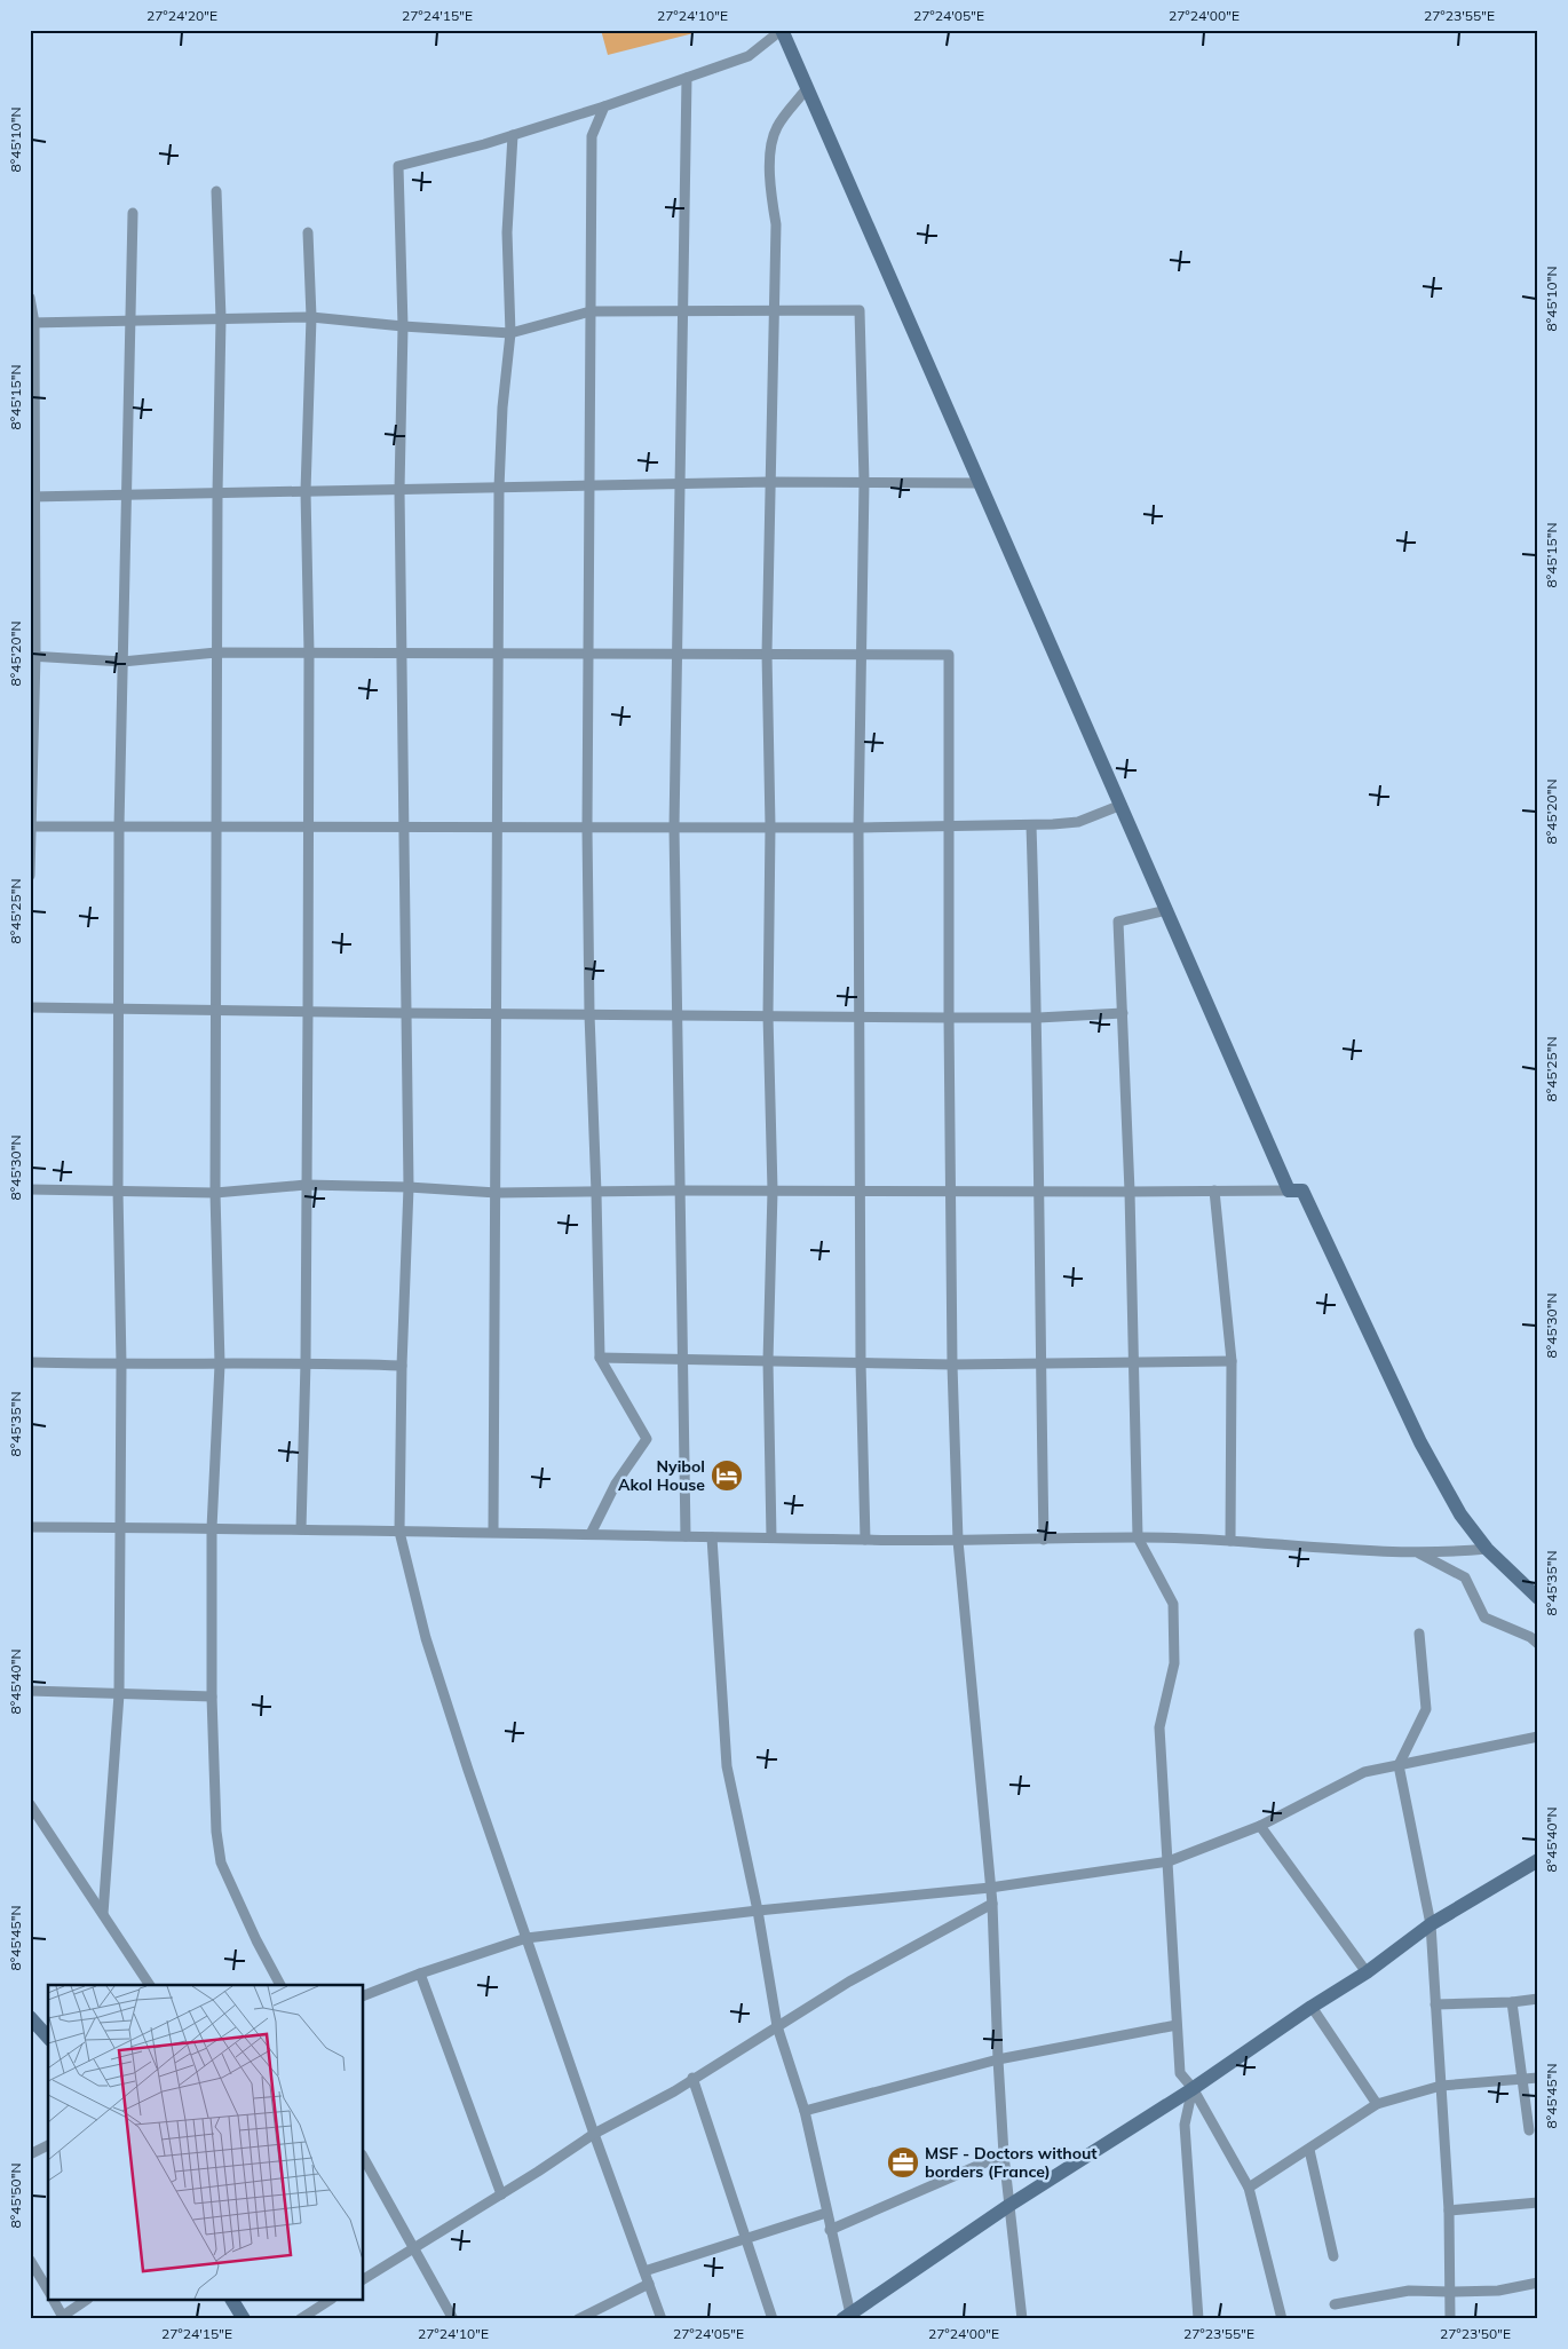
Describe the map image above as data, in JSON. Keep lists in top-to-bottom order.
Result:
{
  "places": {
    "hotel": ["Nyibol Akol House"],
    "office": ["MSF - Doctors without borders (France)"]
  },
  "coordinates": [
    "27°24'20\"E",
    "27°24'15\"E",
    "27°24'10\"E",
    "27°24'05\"E",
    "27°24'00\"E",
    "27°23'55\"E",
    "8°45'10\"N",
    "8°45'15\"N",
    "8°45'20\"N",
    "8°45'25\"N",
    "8°45'30\"N",
    "8°45'35\"N",
    "8°45'40\"N",
    "8°45'45\"N",
    "8°45'50\"N",
    "27°23'50\"E"
  ]
}
